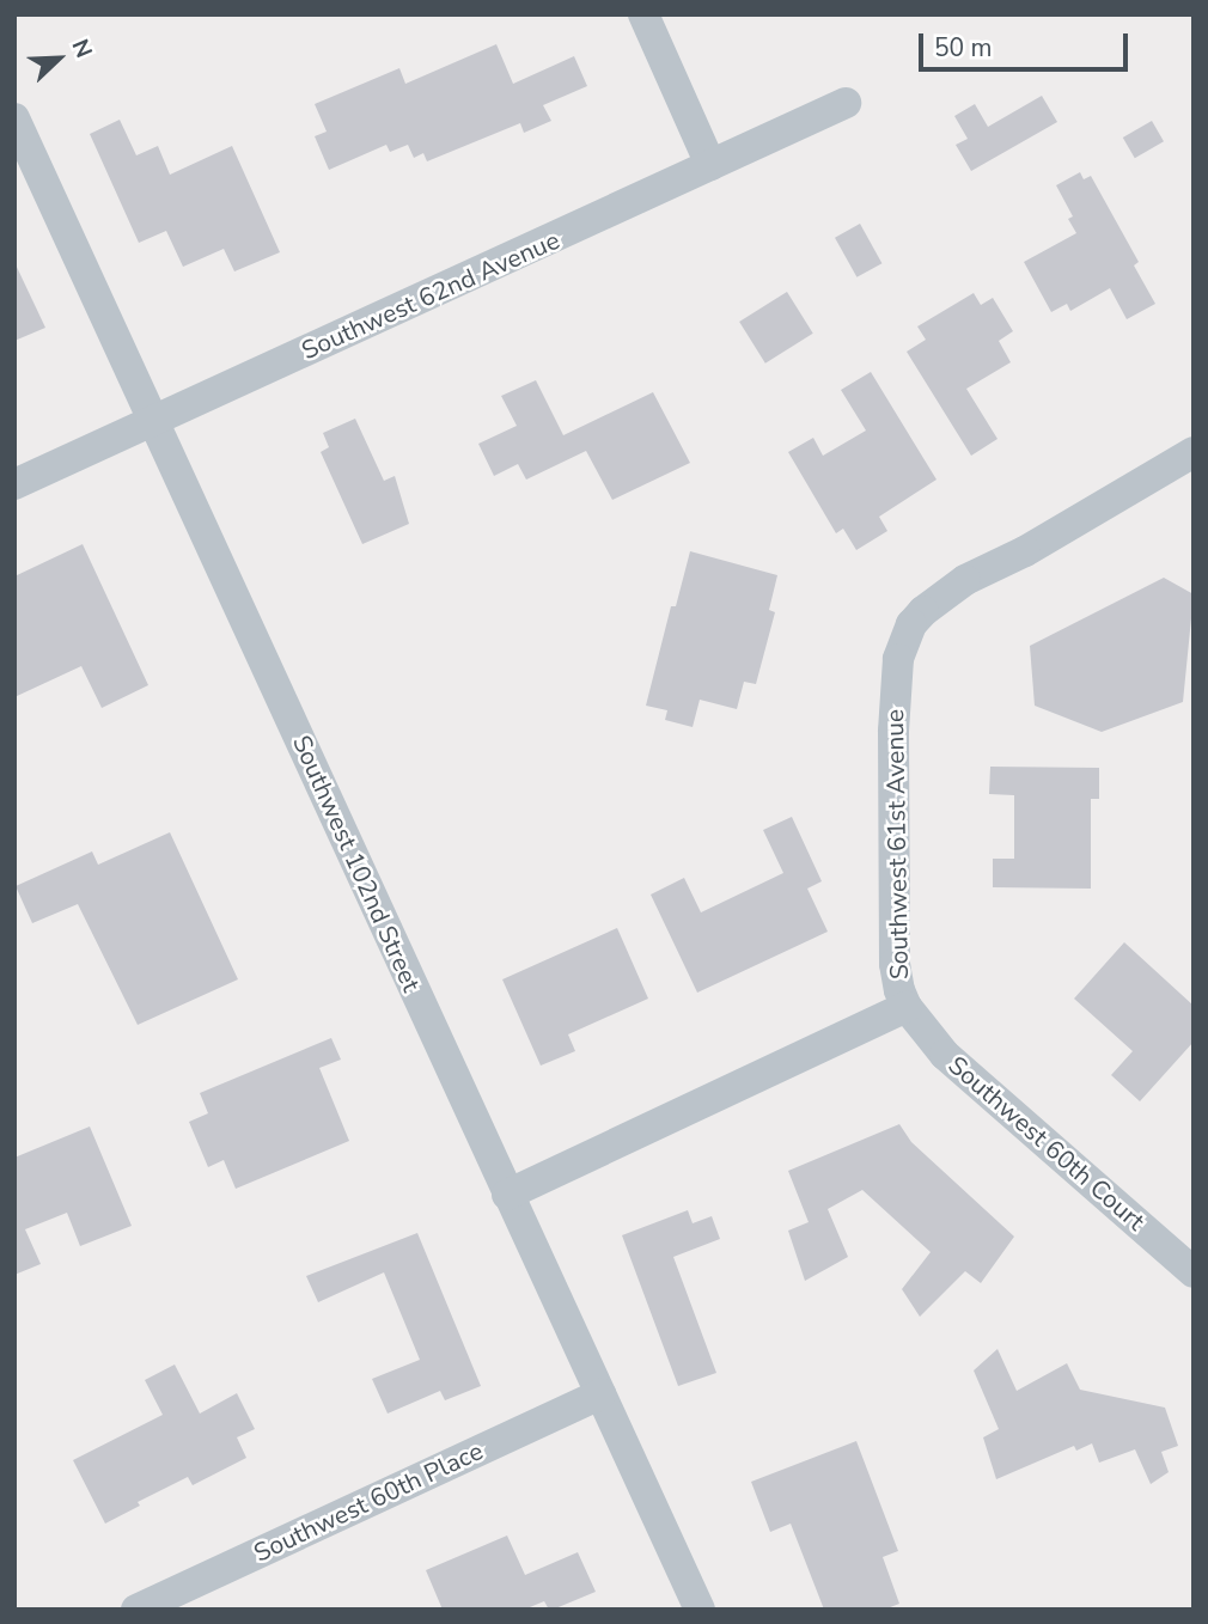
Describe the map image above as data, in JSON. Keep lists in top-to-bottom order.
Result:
{
  "streets": {
    "street": [
      "Southwest 62nd Avenue",
      "Southwest 61st Avenue",
      "Southwest 102nd Street",
      "Southwest 60th Court",
      "Southwest 60th Place"
    ]
  },
  "crossings": [
    ["Southwest 62nd Avenue", "Southwest 102nd Street"],
    ["Southwest 61st Avenue", "Southwest 102nd Street"],
    ["Southwest 61st Avenue", "Southwest 60th Court"],
    ["Southwest 102nd Street", "Southwest 60th Place"]
  ],
  "scale_bar": "50 m",
  "north": "top right"
}
